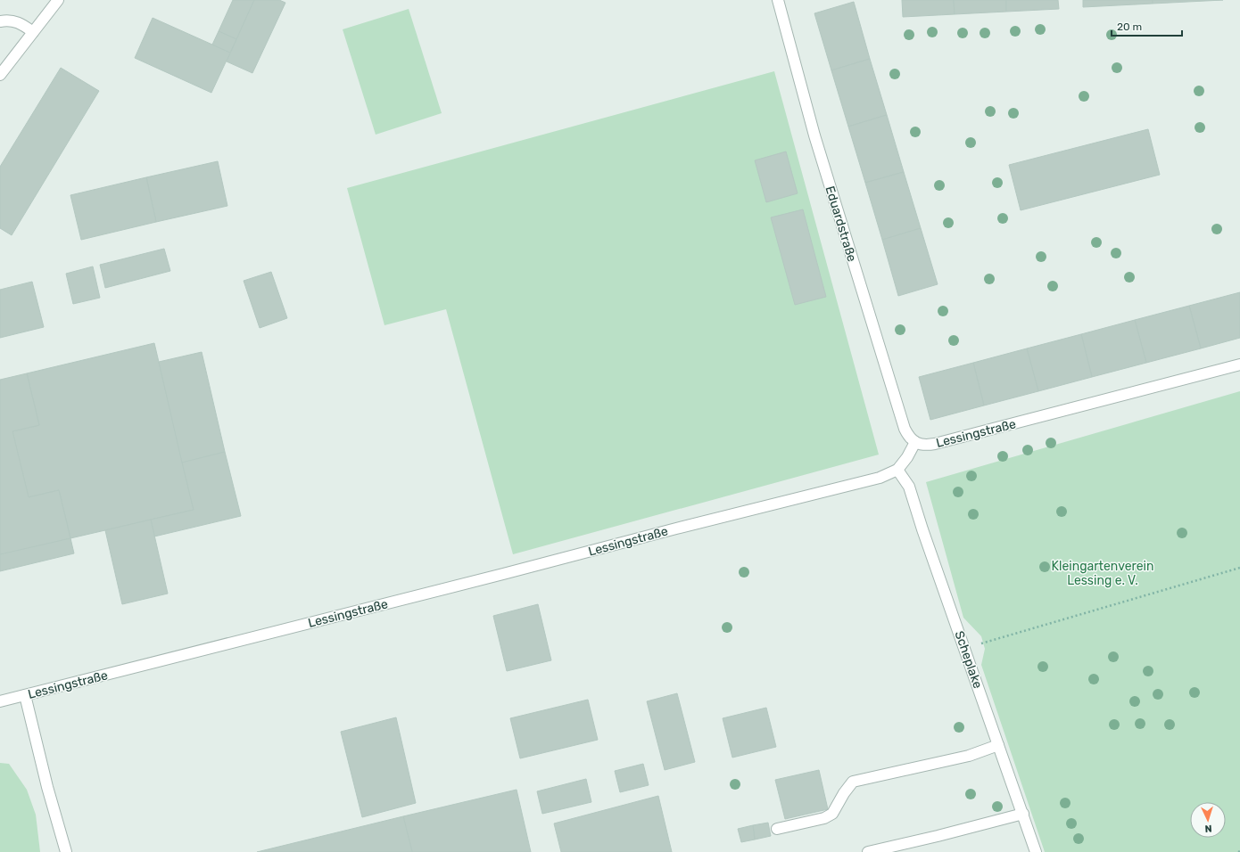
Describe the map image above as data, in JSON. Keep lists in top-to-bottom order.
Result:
{
  "streets": {
    "street": ["Eduardstraße", "Lessingstraße", "Scheplake"]
  },
  "crossings": [
    ["Eduardstraße", "Lessingstraße"],
    ["Lessingstraße", "Scheplake"]
  ],
  "parks": ["Kleingartenverein Lessing e. V."],
  "scale_bar": "20 m",
  "north": "bottom"
}
